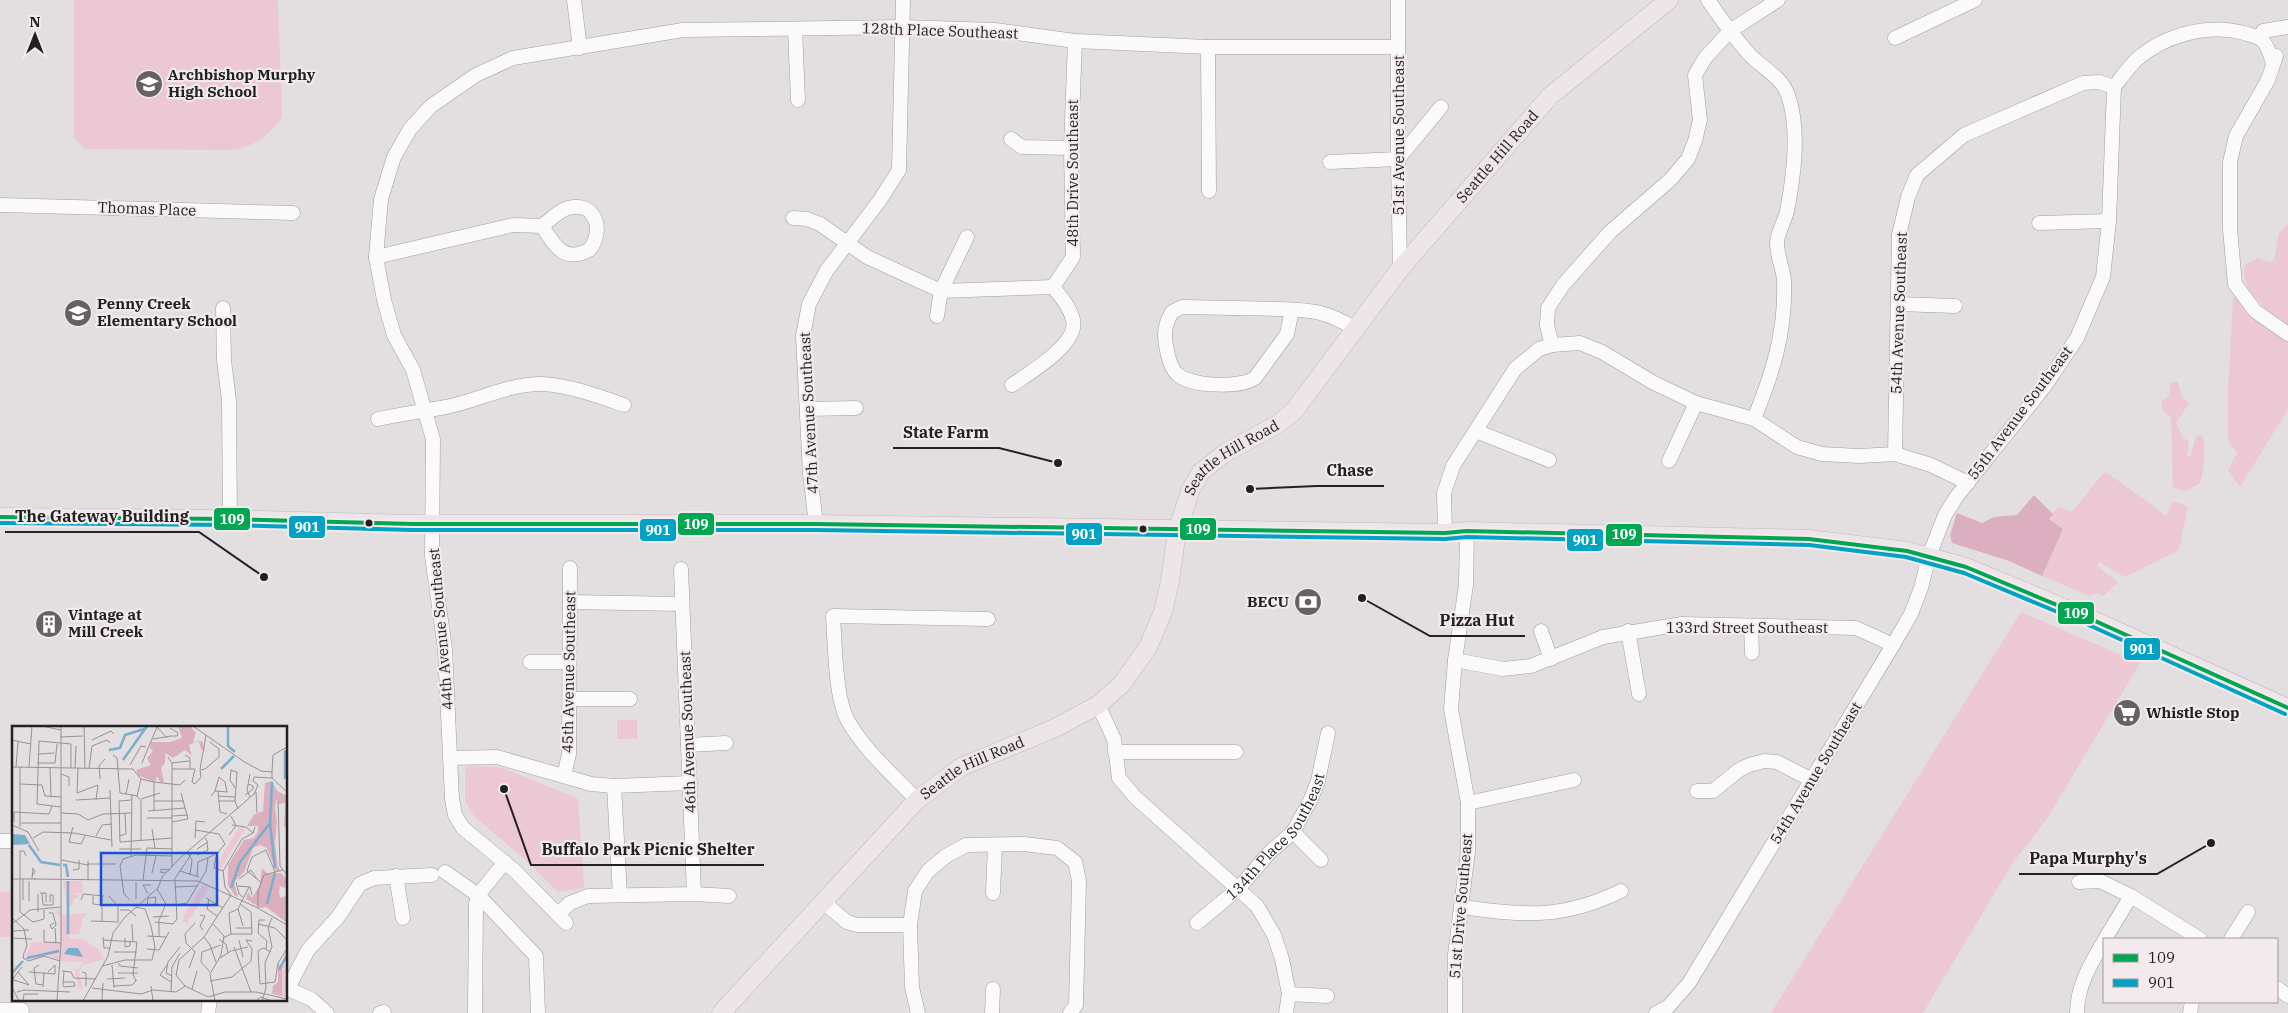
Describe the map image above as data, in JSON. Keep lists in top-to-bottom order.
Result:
{
  "streets": {
    "main road": ["Seattle Hill Road"],
    "street": [
      "128th Place Southeast",
      "51st Avenue Southeast",
      "48th Drive Southeast",
      "Thomas Place",
      "54th Avenue Southeast",
      "47th Avenue Southeast",
      "55th Avenue Southeast",
      "133rd Street Southeast",
      "44th Avenue Southeast",
      "45th Avenue Southeast",
      "46th Avenue Southeast",
      "134th Place Southeast",
      "51st Drive Southeast"
    ]
  },
  "crossings": [
    ["128th Place Southeast", "51st Avenue Southeast"],
    ["128th Place Southeast", "48th Drive Southeast"],
    ["128th Place Southeast", "47th Avenue Southeast"],
    ["128th Place Southeast", "44th Avenue Southeast"],
    ["51st Avenue Southeast", "Seattle Hill Road"],
    ["54th Avenue Southeast", "55th Avenue Southeast"],
    ["54th Avenue Southeast", "133rd Street Southeast"],
    ["133rd Street Southeast", "51st Drive Southeast"]
  ],
  "places": {
    "school or university": ["Archbishop Murphy High School", "Penny Creek Elementary School"],
    "other": [
      "State Farm",
      "Chase",
      "The Gateway Building",
      "Pizza Hut",
      "Buffalo Park Picnic Shelter",
      "Papa Murphy's"
    ],
    "bank": ["BECU"],
    "building": ["Vintage at Mill Creek"],
    "supermarket": ["Whistle Stop"]
  },
  "lines": ["transit line 109", "transit line 901"],
  "legend": ["109", "901"],
  "north": "top"
}
